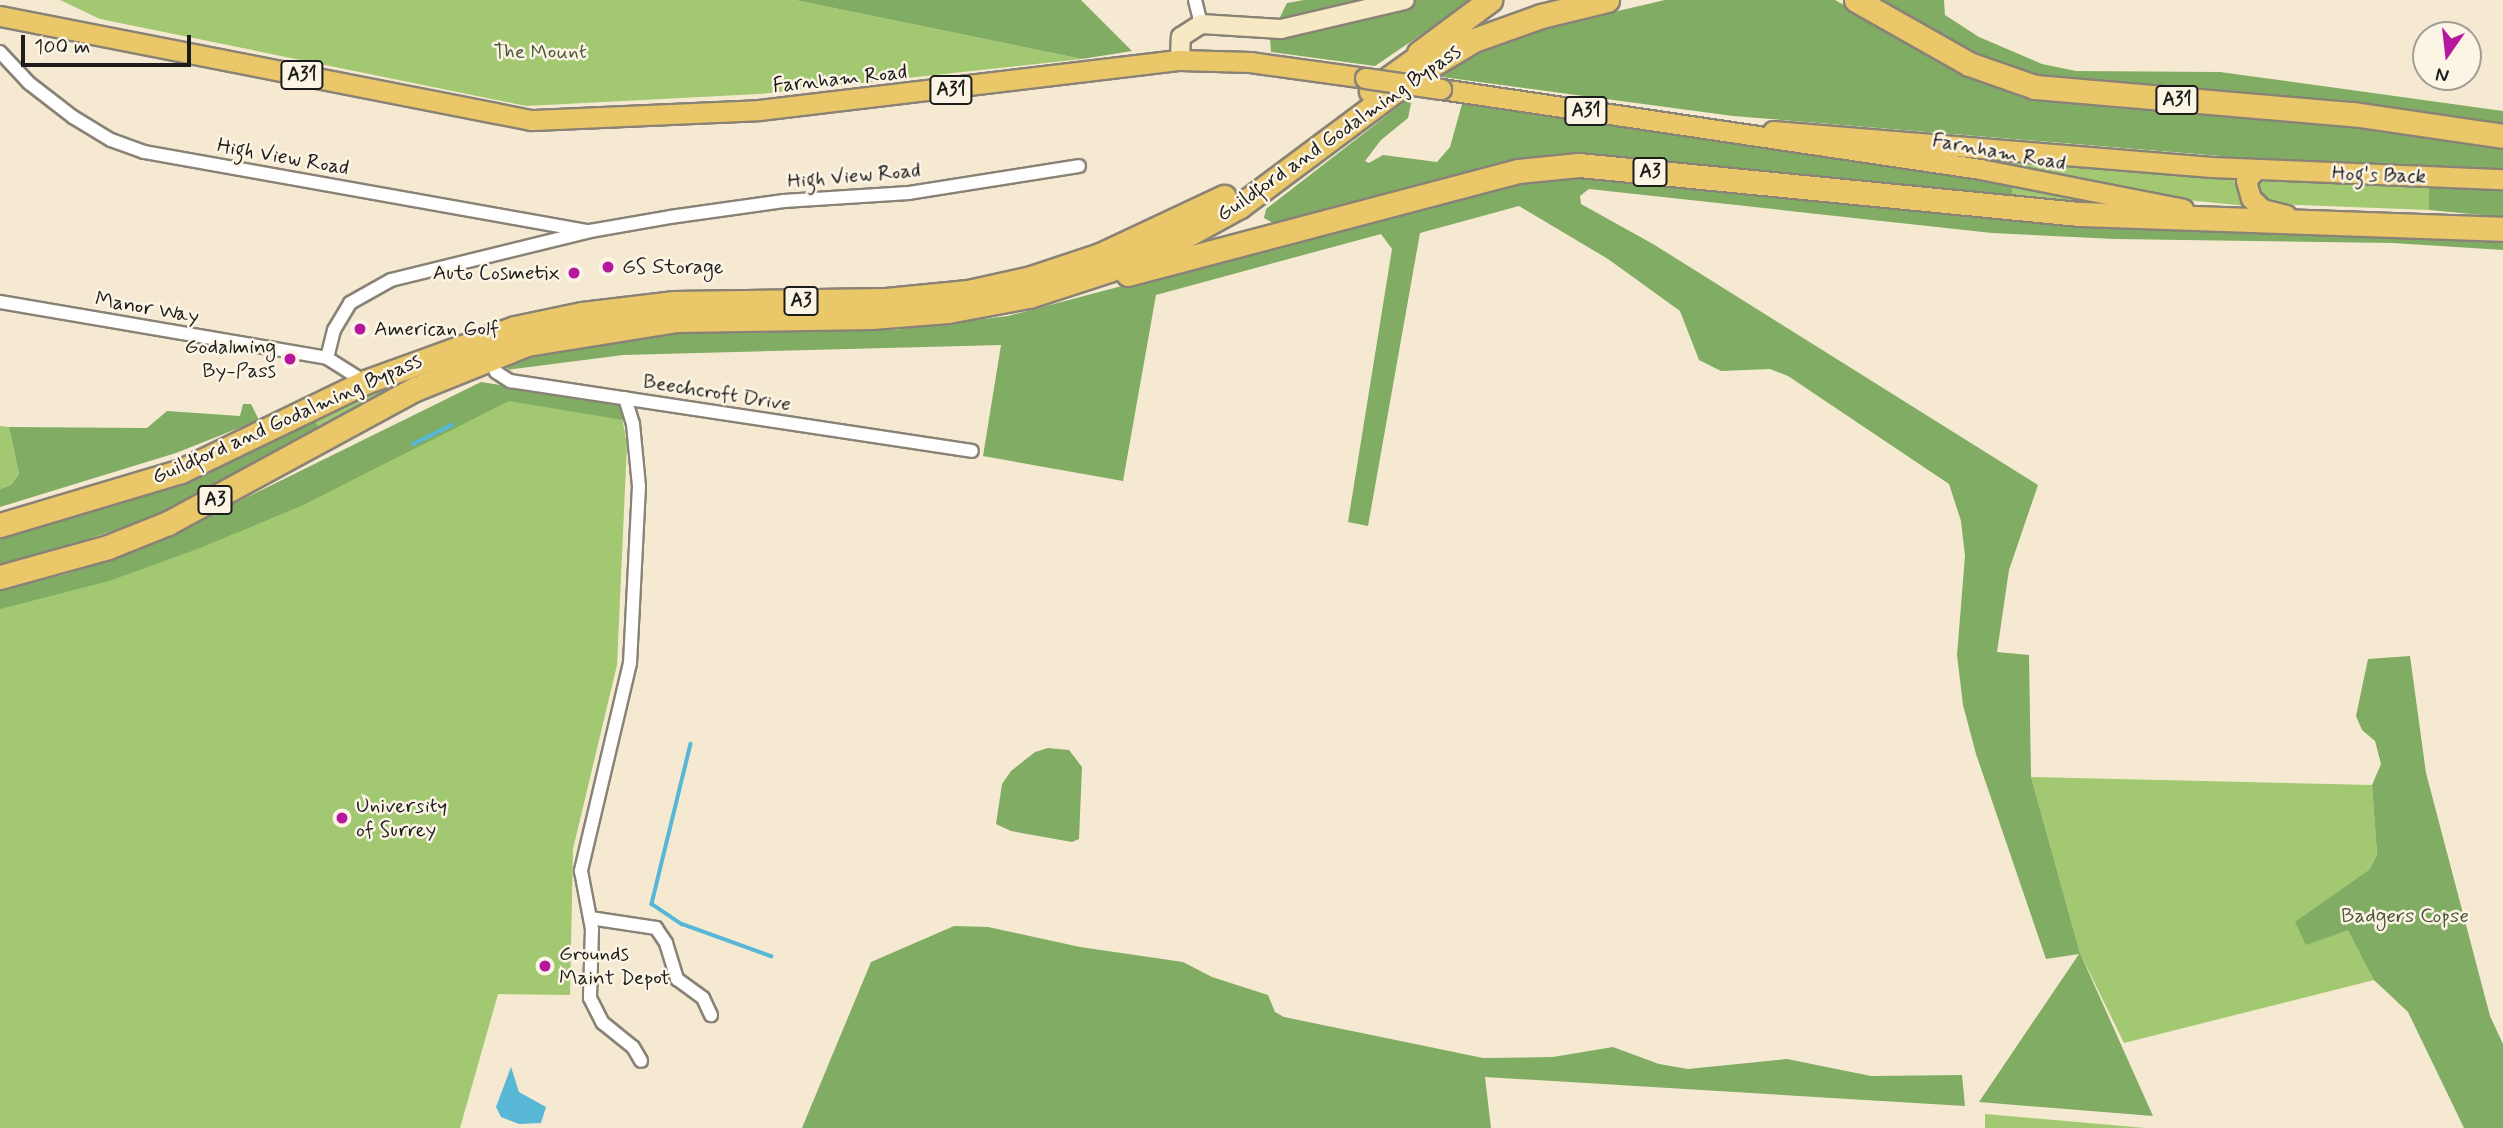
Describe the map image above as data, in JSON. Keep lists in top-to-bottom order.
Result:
{
  "streets": {
    "highway": ["A31", "Guildford and Godalming Bypass", "A3"],
    "main road": ["Farnham Road", "Hog's Back"],
    "street": ["High View Road", "Manor Way", "Beechcroft Drive"]
  },
  "crossings": [
    ["A31", "Farnham Road"],
    ["A31", "A3"],
    ["A31", "Hog's Back"],
    ["Farnham Road", "A3"],
    ["Farnham Road", "Hog's Back"],
    ["Guildford and Godalming Bypass", "A3"],
    ["Guildford and Godalming Bypass", "Manor Way"],
    ["Guildford and Godalming Bypass", "Beechcroft Drive"],
    ["High View Road", "Manor Way"]
  ],
  "parks": ["The Mount", "Badgers Copse"],
  "places": [
    "GS Storage",
    "Auto Cosmetix",
    "American Golf",
    "Godalming By-Pass",
    "University of Surrey",
    "Grounds Maint Depot"
  ],
  "scale_bar": "100 m",
  "north": "bottom"
}
